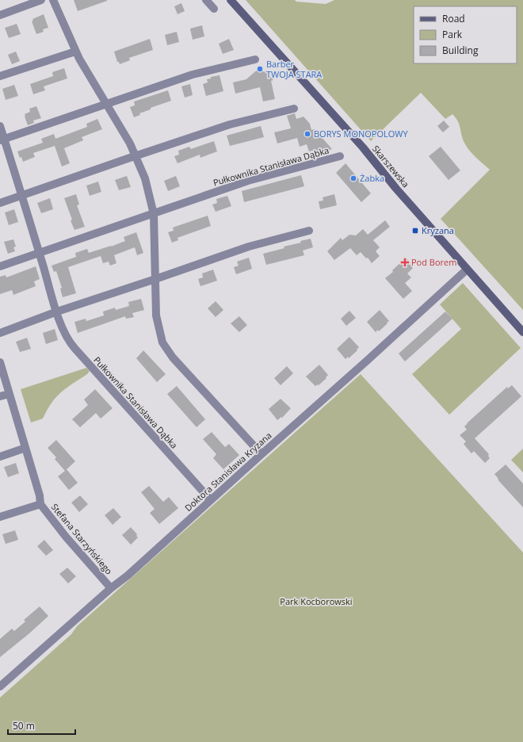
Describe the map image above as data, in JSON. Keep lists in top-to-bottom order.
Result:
{
  "streets": {
    "main road": ["Skarszewska"],
    "street": ["Pułkownika Stanisława Dąbka", "Doktora Stanisława Kryzana", "Stefana Starzyńskiego"]
  },
  "crossings": [
    ["Pułkownika Stanisława Dąbka", "Doktora Stanisława Kryzana"],
    ["Skarszewska", "Doktora Stanisława Kryzana"],
    ["Doktora Stanisława Kryzana", "Stefana Starzyńskiego"]
  ],
  "parks": ["Park Kocborowski"],
  "places": {
    "other": ["Barber TWOJA STARA", "BORYS MONOPOLOWY", "Żabka"],
    "transit": ["Kryzana"],
    "health": ["Pod Borem"]
  },
  "legend": ["Road", "Park", "Building"],
  "scale_bar": "50 m"
}
